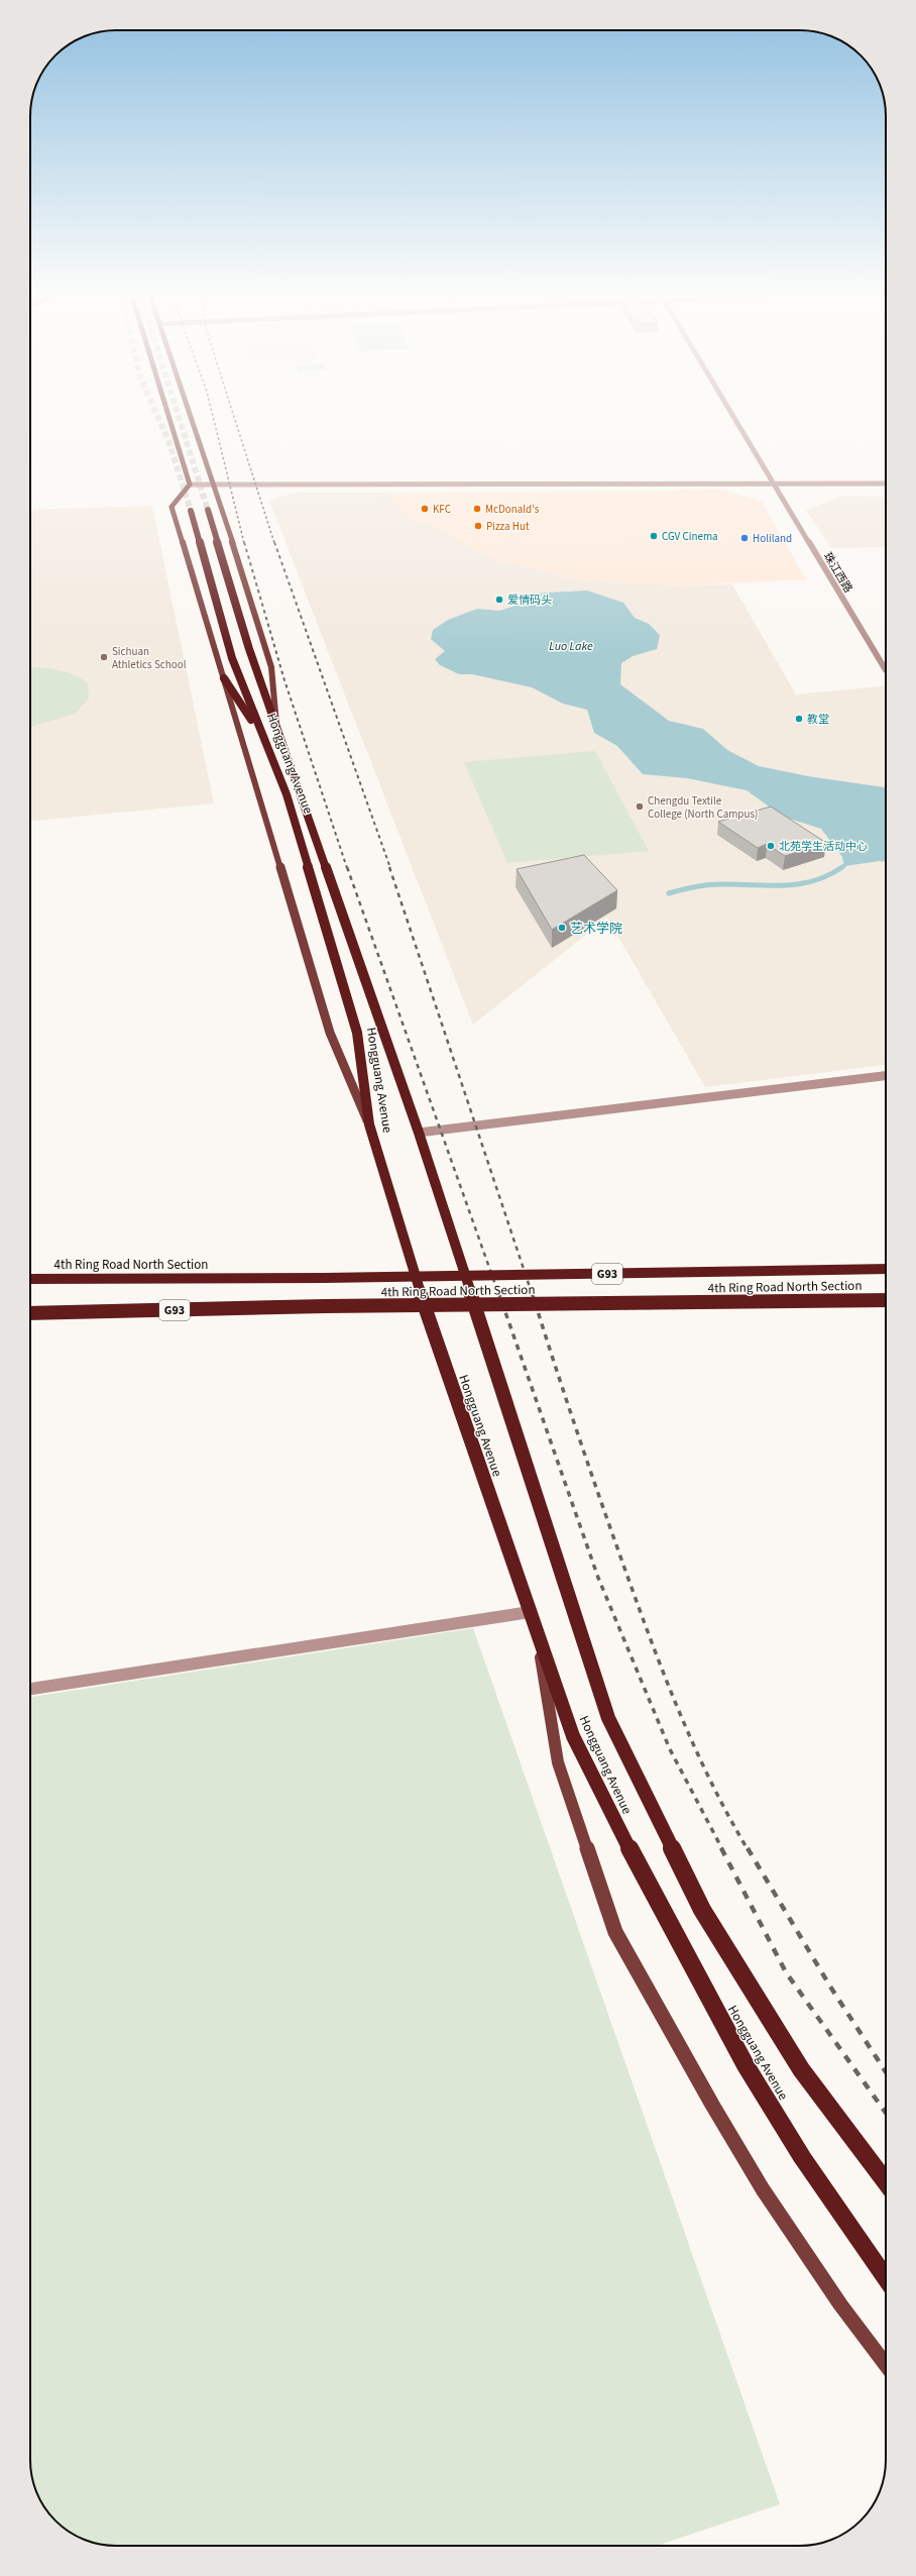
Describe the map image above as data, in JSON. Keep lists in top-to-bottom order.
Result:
{
  "streets": {
    "highway": ["Hongguang Avenue", "4th Ring Road North Section", "G93"],
    "street": ["珠江西路"]
  },
  "water": ["Luo Lake"],
  "places": [
    "KFC",
    "McDonald's",
    "Pizza Hut",
    "CGV Cinema",
    "Holiland",
    "爱情码头",
    "Sichuan Athletics School",
    "教堂",
    "Chengdu Textile College (North Campus)",
    "北苑学生活动中心",
    "艺术学院"
  ]
}
